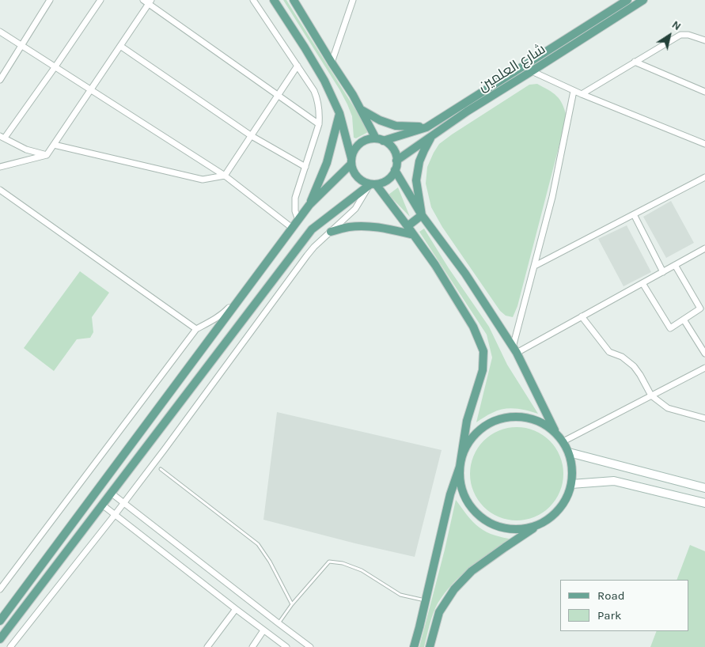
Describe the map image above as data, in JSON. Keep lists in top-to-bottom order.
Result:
{
  "streets": {
    "main road": ["شارع العلمين"]
  },
  "legend": ["Road", "Park"],
  "north": "top right"
}
